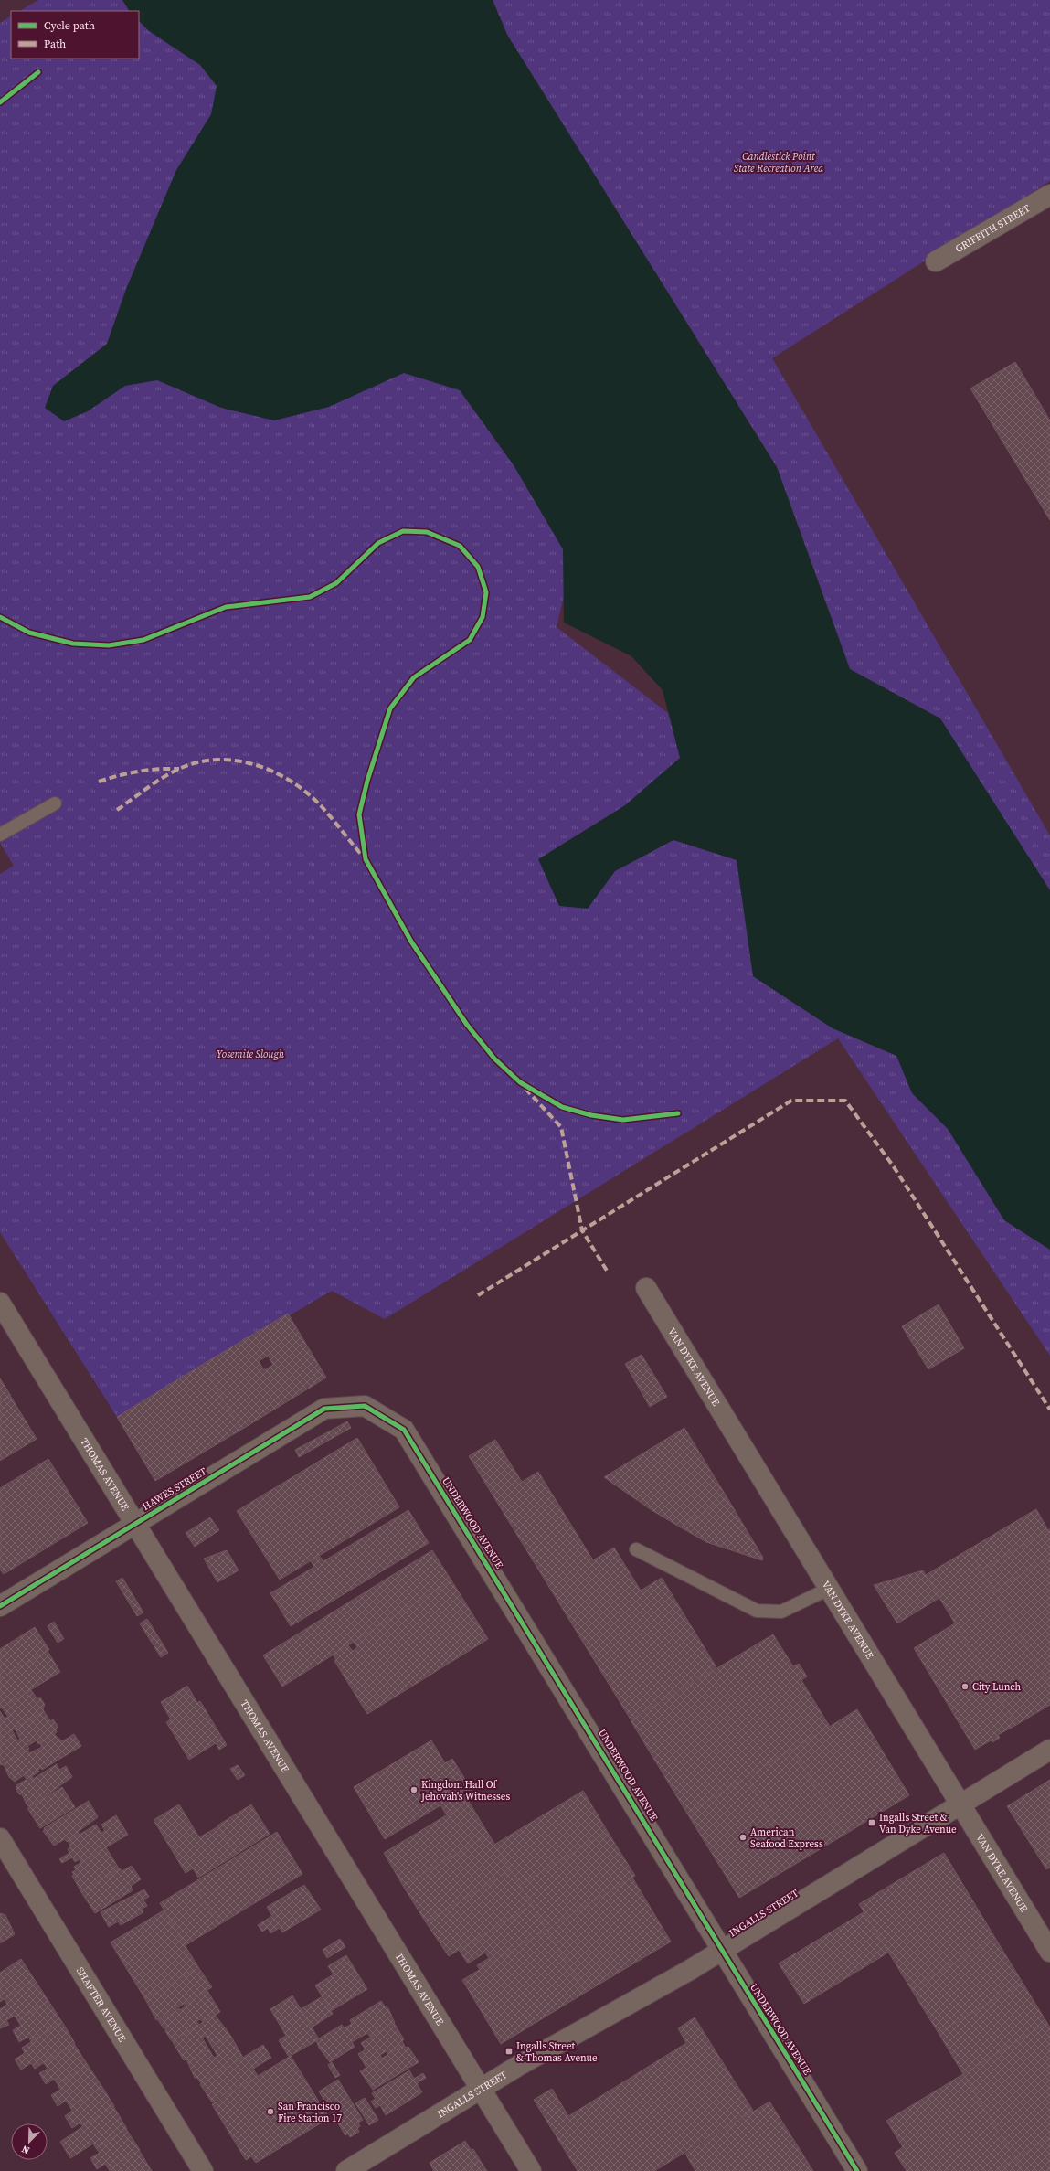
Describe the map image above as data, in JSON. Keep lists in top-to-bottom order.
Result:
{
  "streets": {
    "street": [
      "GRIFFITH STREET",
      "VAN DYKE AVENUE",
      "THOMAS AVENUE",
      "HAWES STREET",
      "UNDERWOOD AVENUE",
      "INGALLS STREET",
      "SHAFTER AVENUE"
    ]
  },
  "crossings": [
    ["VAN DYKE AVENUE", "INGALLS STREET"],
    ["THOMAS AVENUE", "HAWES STREET"],
    ["THOMAS AVENUE", "INGALLS STREET"],
    ["HAWES STREET", "UNDERWOOD AVENUE"],
    ["UNDERWOOD AVENUE", "INGALLS STREET"]
  ],
  "parks": ["Candlestick Point State Recreation Area", "Yosemite Slough"],
  "places": {
    "other": [
      "City Lunch",
      "Kingdom Hall Of Jehovah's Witnesses",
      "American Seafood Express",
      "San Francisco Fire Station 17"
    ],
    "transit": ["Ingalls Street & Van Dyke Avenue", "Ingalls Street & Thomas Avenue"]
  },
  "legend": ["Cycle path", "Path"],
  "north": "bottom left"
}
